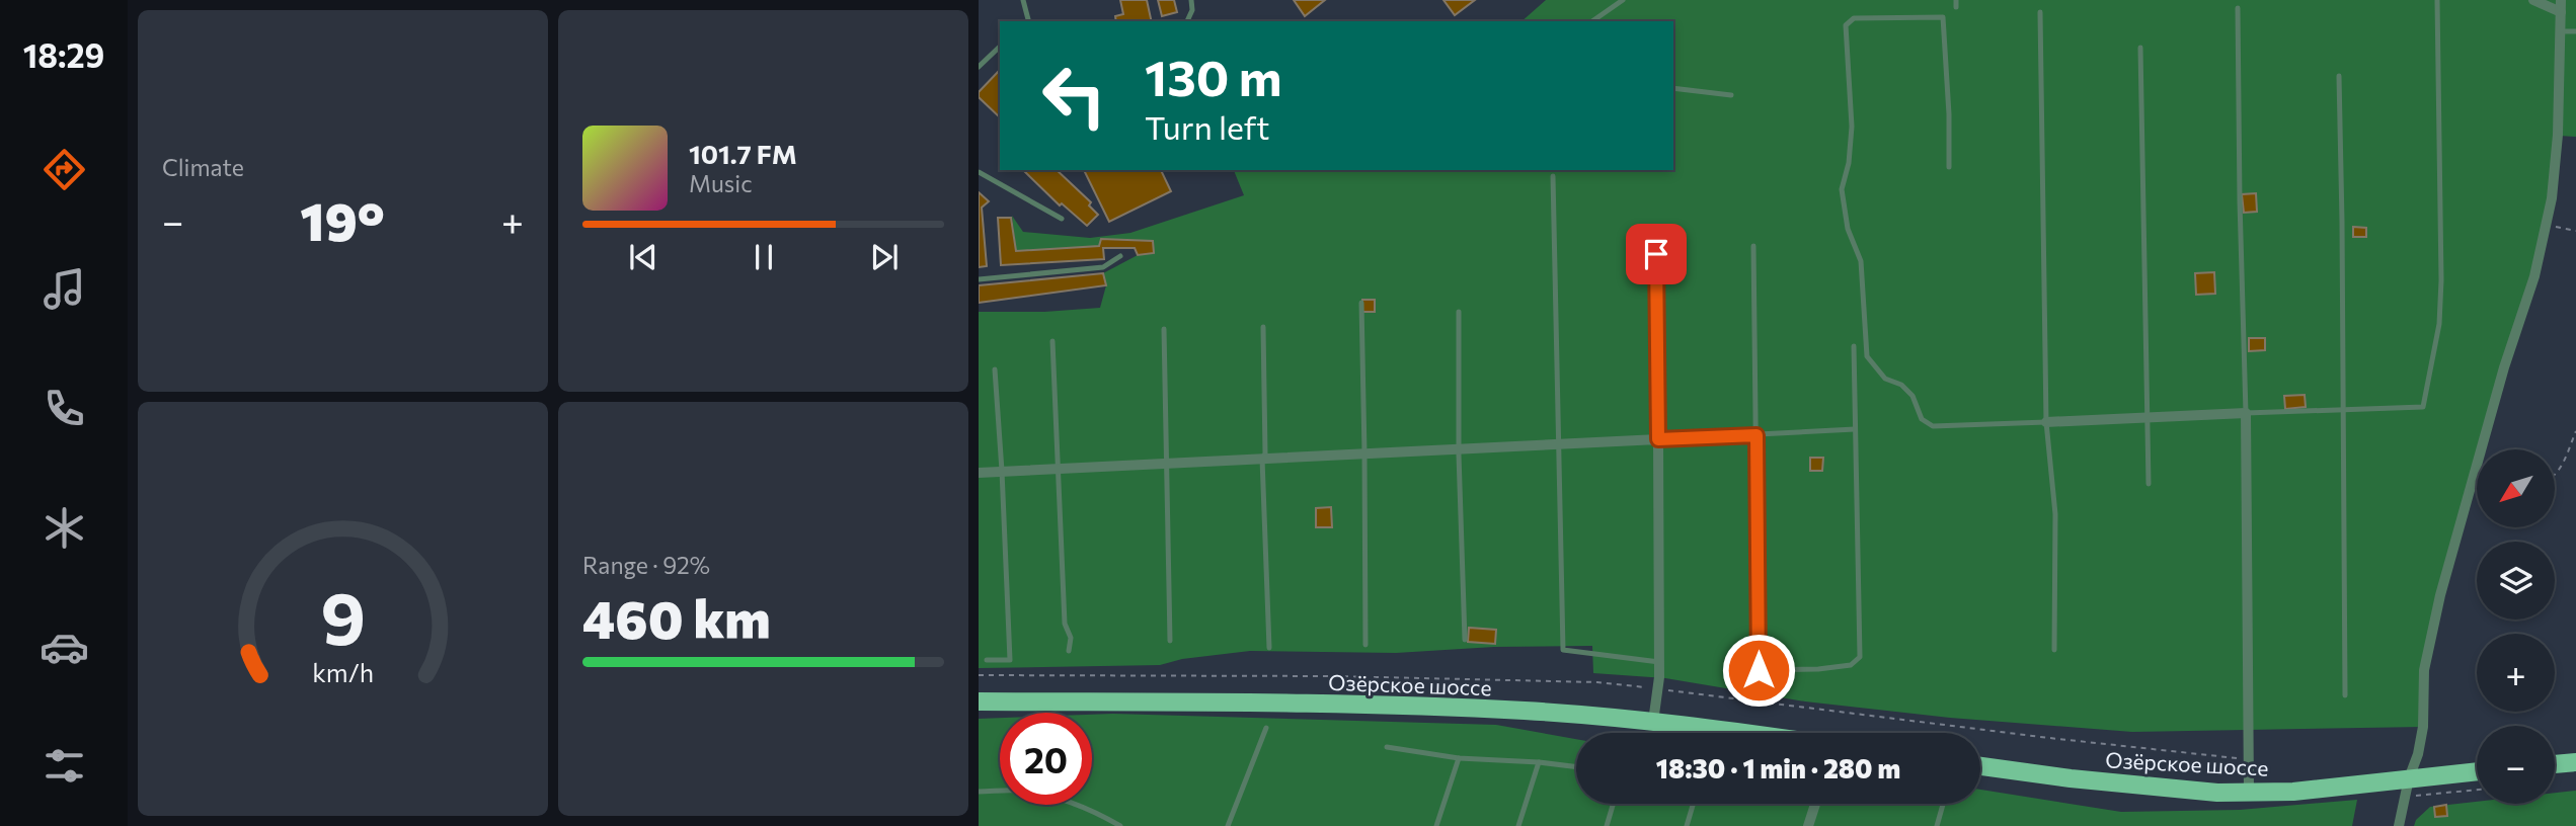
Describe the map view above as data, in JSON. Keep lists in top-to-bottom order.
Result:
{
  "streets": {
    "main road": ["Озёрское шоссе"]
  },
  "north": "bottom left",
  "page": {
    "tabs": "18:29",
    "tile": [
      "Climate",
      ["Range · 92%", "460 km"]
    ],
    "turn": ["130 m", "Turn left"],
    "song": ["101.7 FM", "Music"],
    "heat": ["−", "19°", "+"],
    "map_buttons": ["+", "−"],
    "limit": "20",
    "trip": "18:30 · 1 min · 280 m",
    "gauge": ["9", "km/h"]
  }
}
